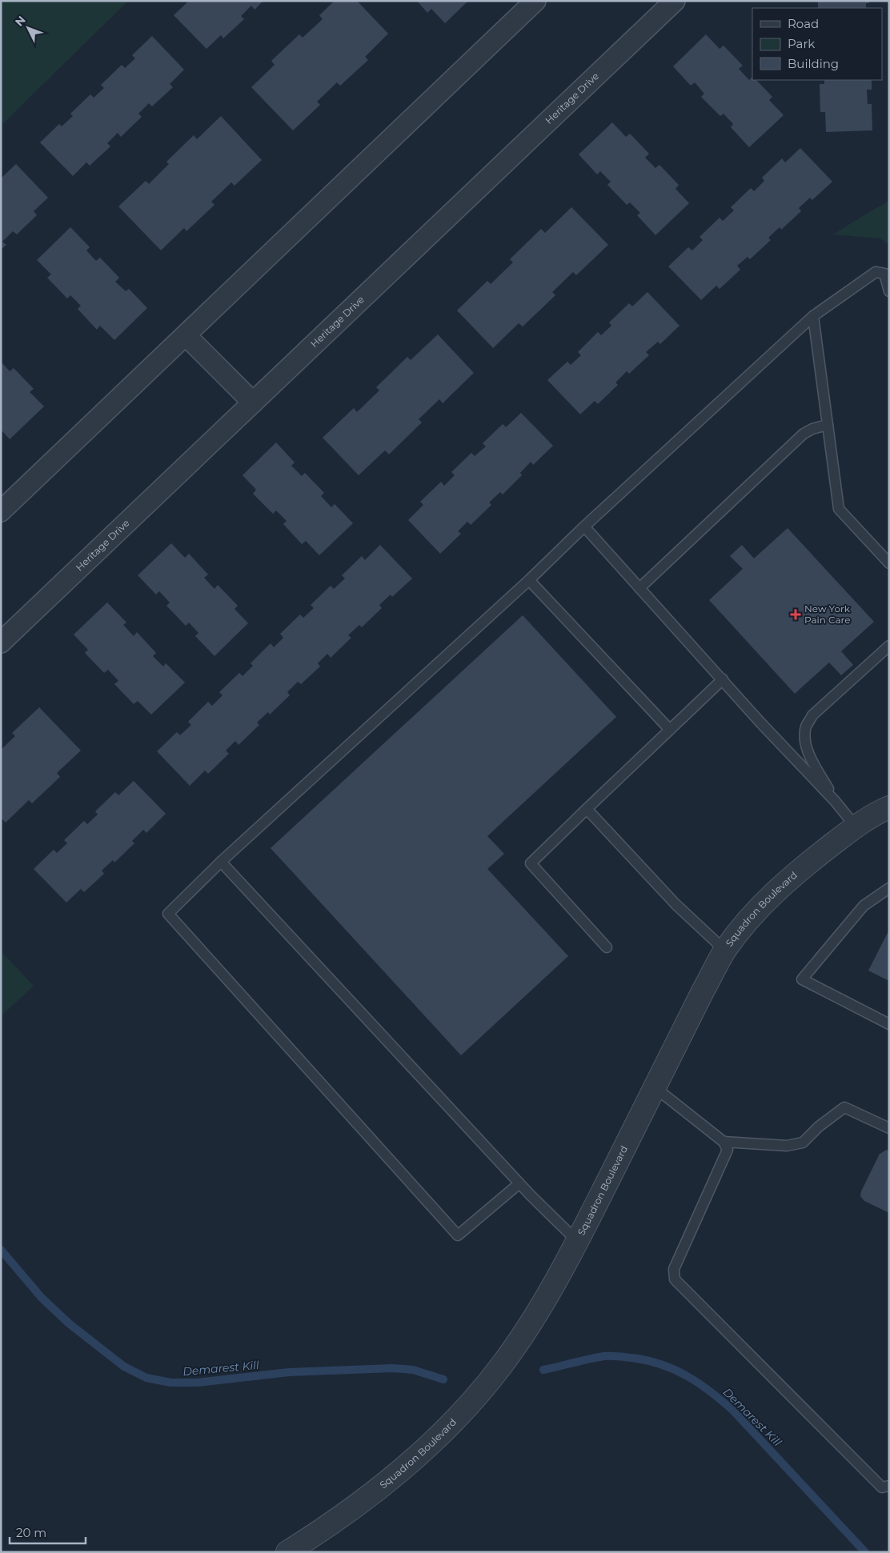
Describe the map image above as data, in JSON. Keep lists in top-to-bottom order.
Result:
{
  "streets": {
    "street": ["Heritage Drive", "Squadron Boulevard"]
  },
  "water": ["Demarest Kill"],
  "places": {
    "health": ["New York Pain Care"]
  },
  "legend": ["Road", "Park", "Building"],
  "scale_bar": "20 m",
  "north": "top left"
}
